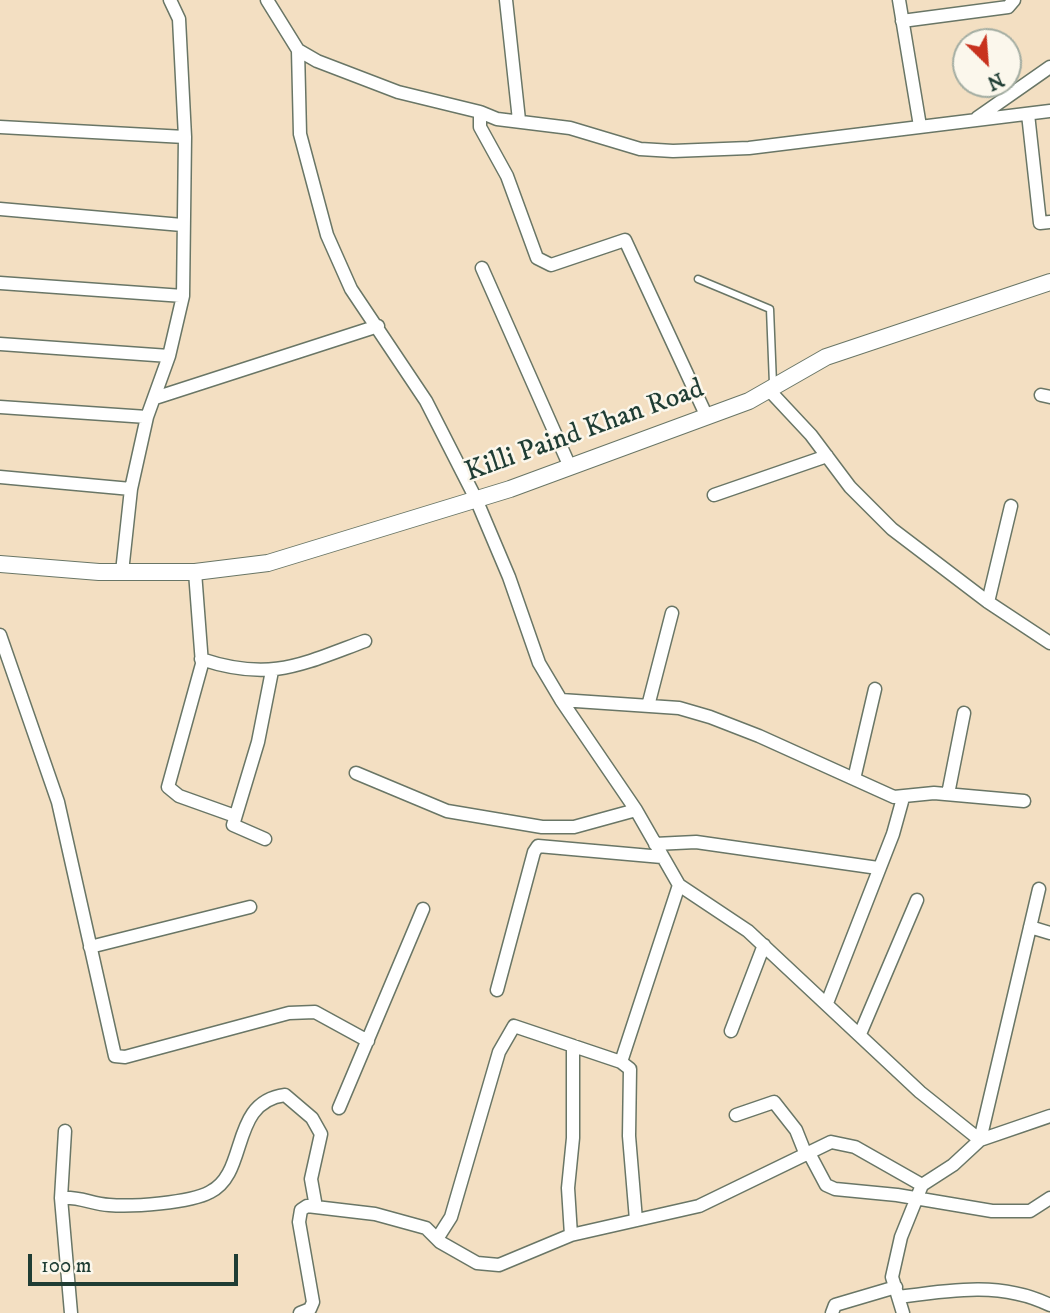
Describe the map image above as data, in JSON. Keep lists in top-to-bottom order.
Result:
{
  "streets": {
    "street": ["Killi Paind Khan Road"]
  },
  "scale_bar": "100 m",
  "north": "bottom right"
}
